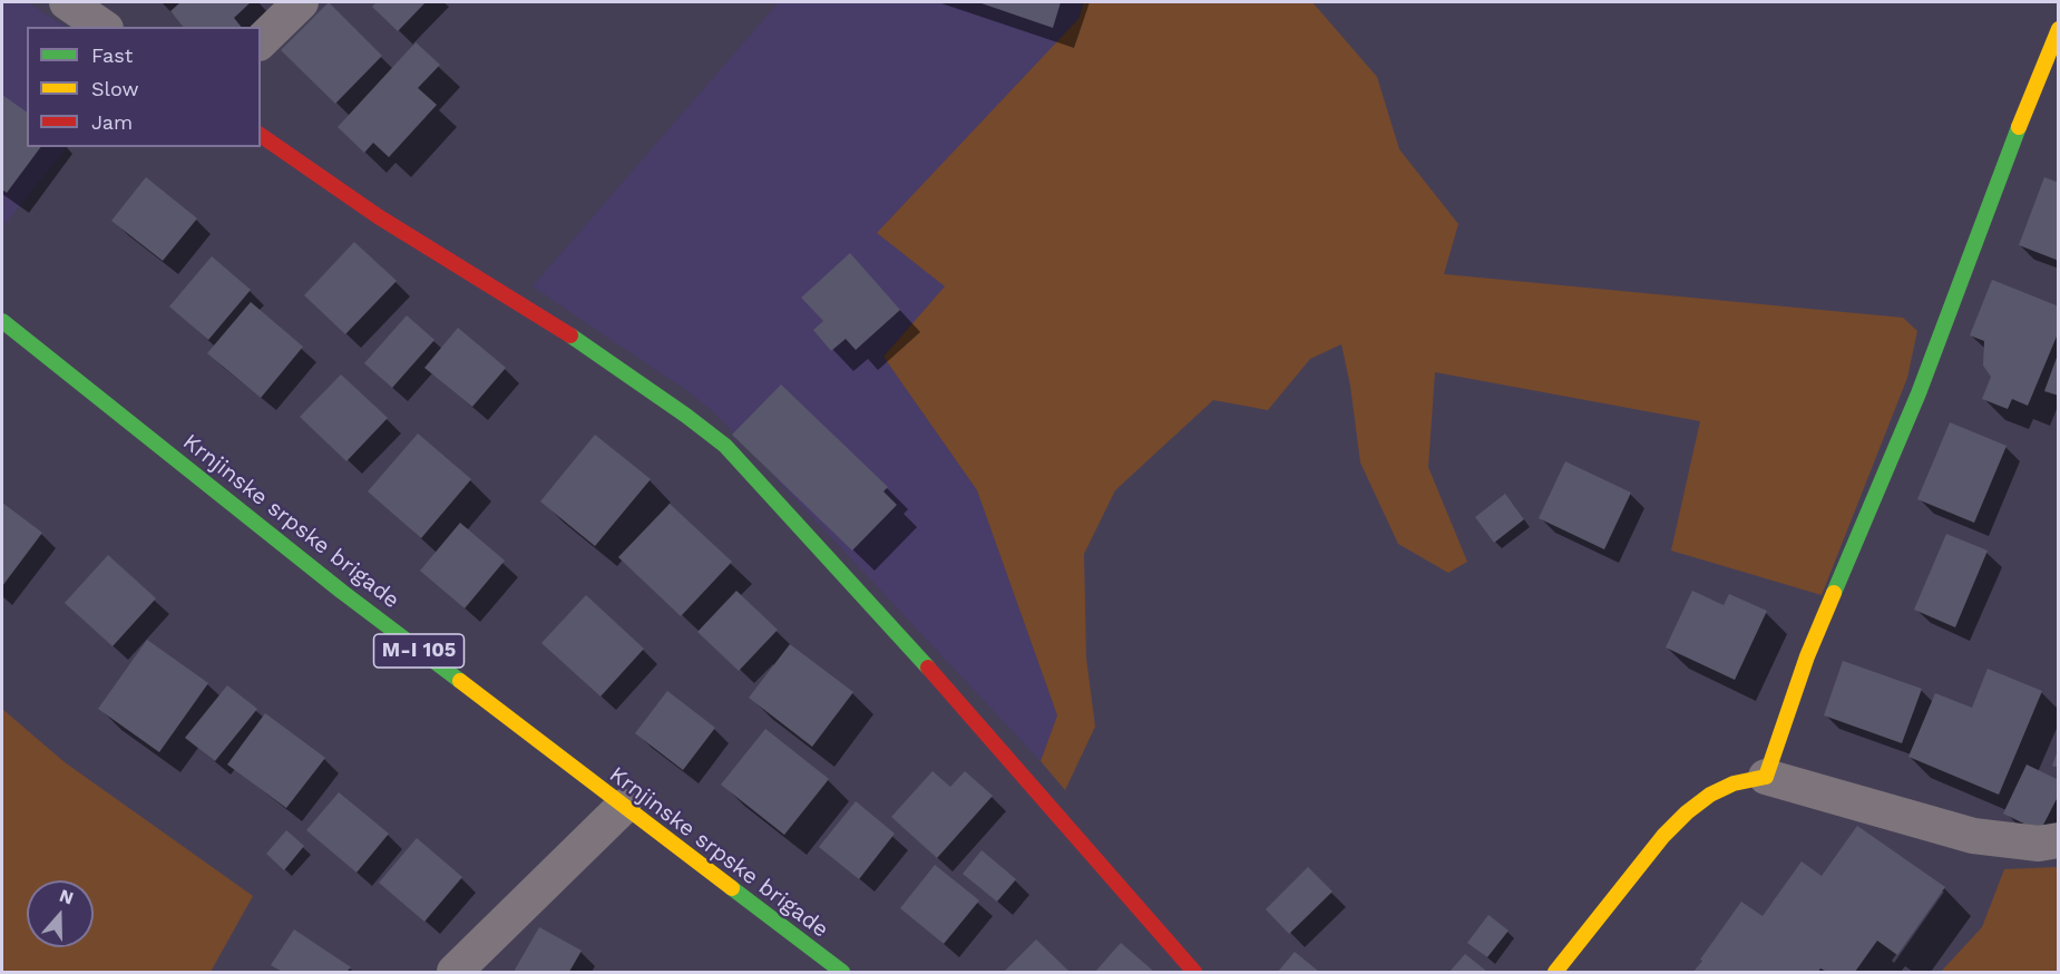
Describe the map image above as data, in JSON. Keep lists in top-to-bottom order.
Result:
{
  "streets": {
    "street": ["Krnjinske srpske brigade", "M-I 105"]
  },
  "legend": ["Fast", "Slow", "Jam"],
  "north": "top"
}
